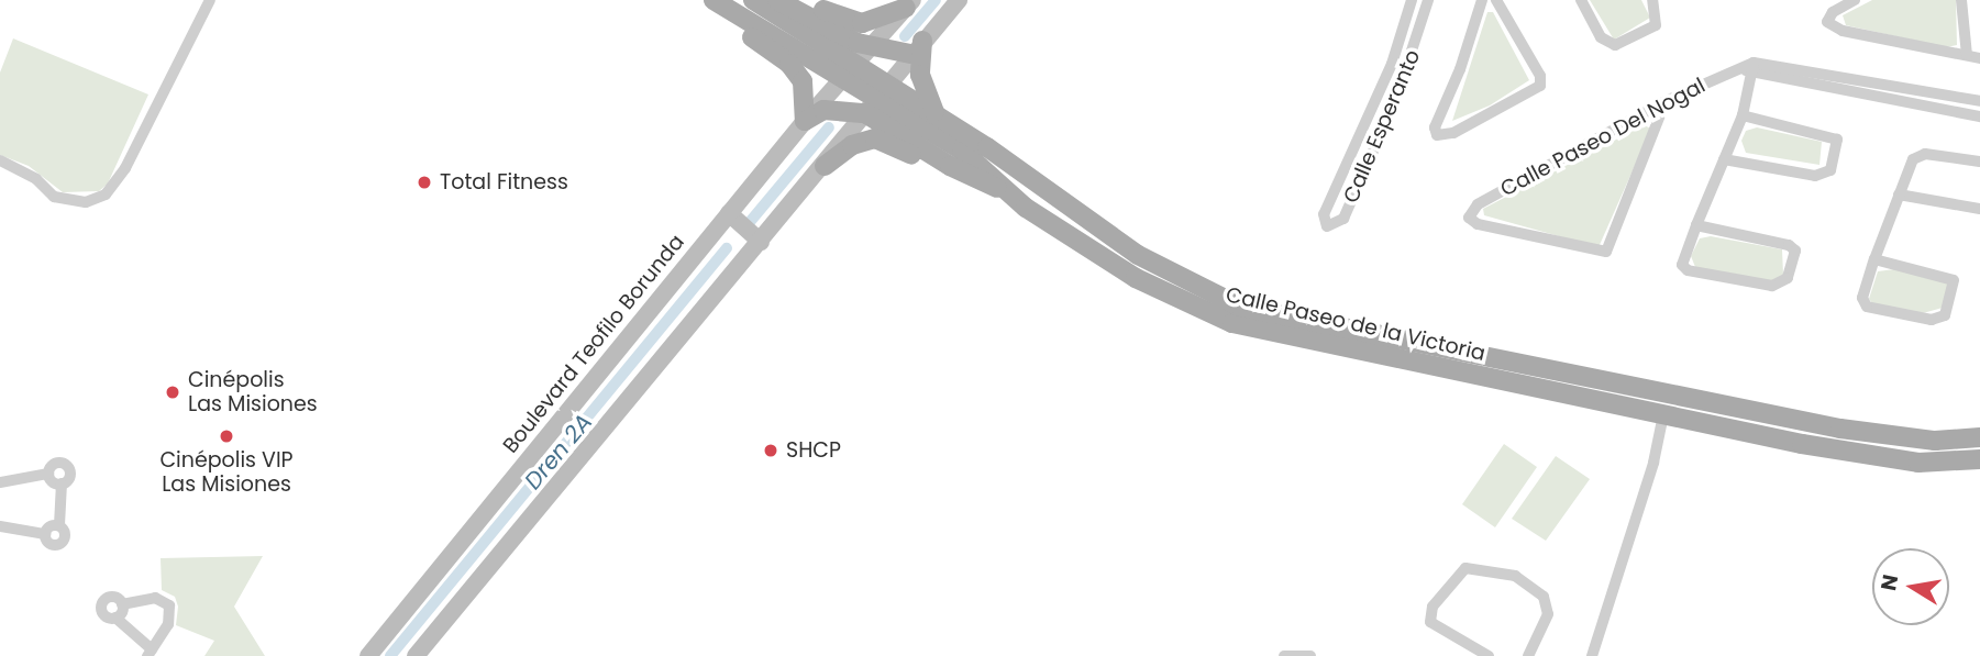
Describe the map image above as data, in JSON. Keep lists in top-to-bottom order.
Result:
{
  "streets": {
    "main road": ["Calle Paseo de la Victoria", "Boulevard Teofilo Borunda"],
    "street": ["Calle Esperanto", "Calle Paseo Del Nogal"]
  },
  "crossings": [
    ["Calle Paseo de la Victoria", "Boulevard Teofilo Borunda"]
  ],
  "water": ["Dren 2A"],
  "places": [
    "Total Fitness",
    "Cinépolis Las Misiones",
    "Cinépolis VIP Las Misiones",
    "SHCP"
  ],
  "north": "left"
}
